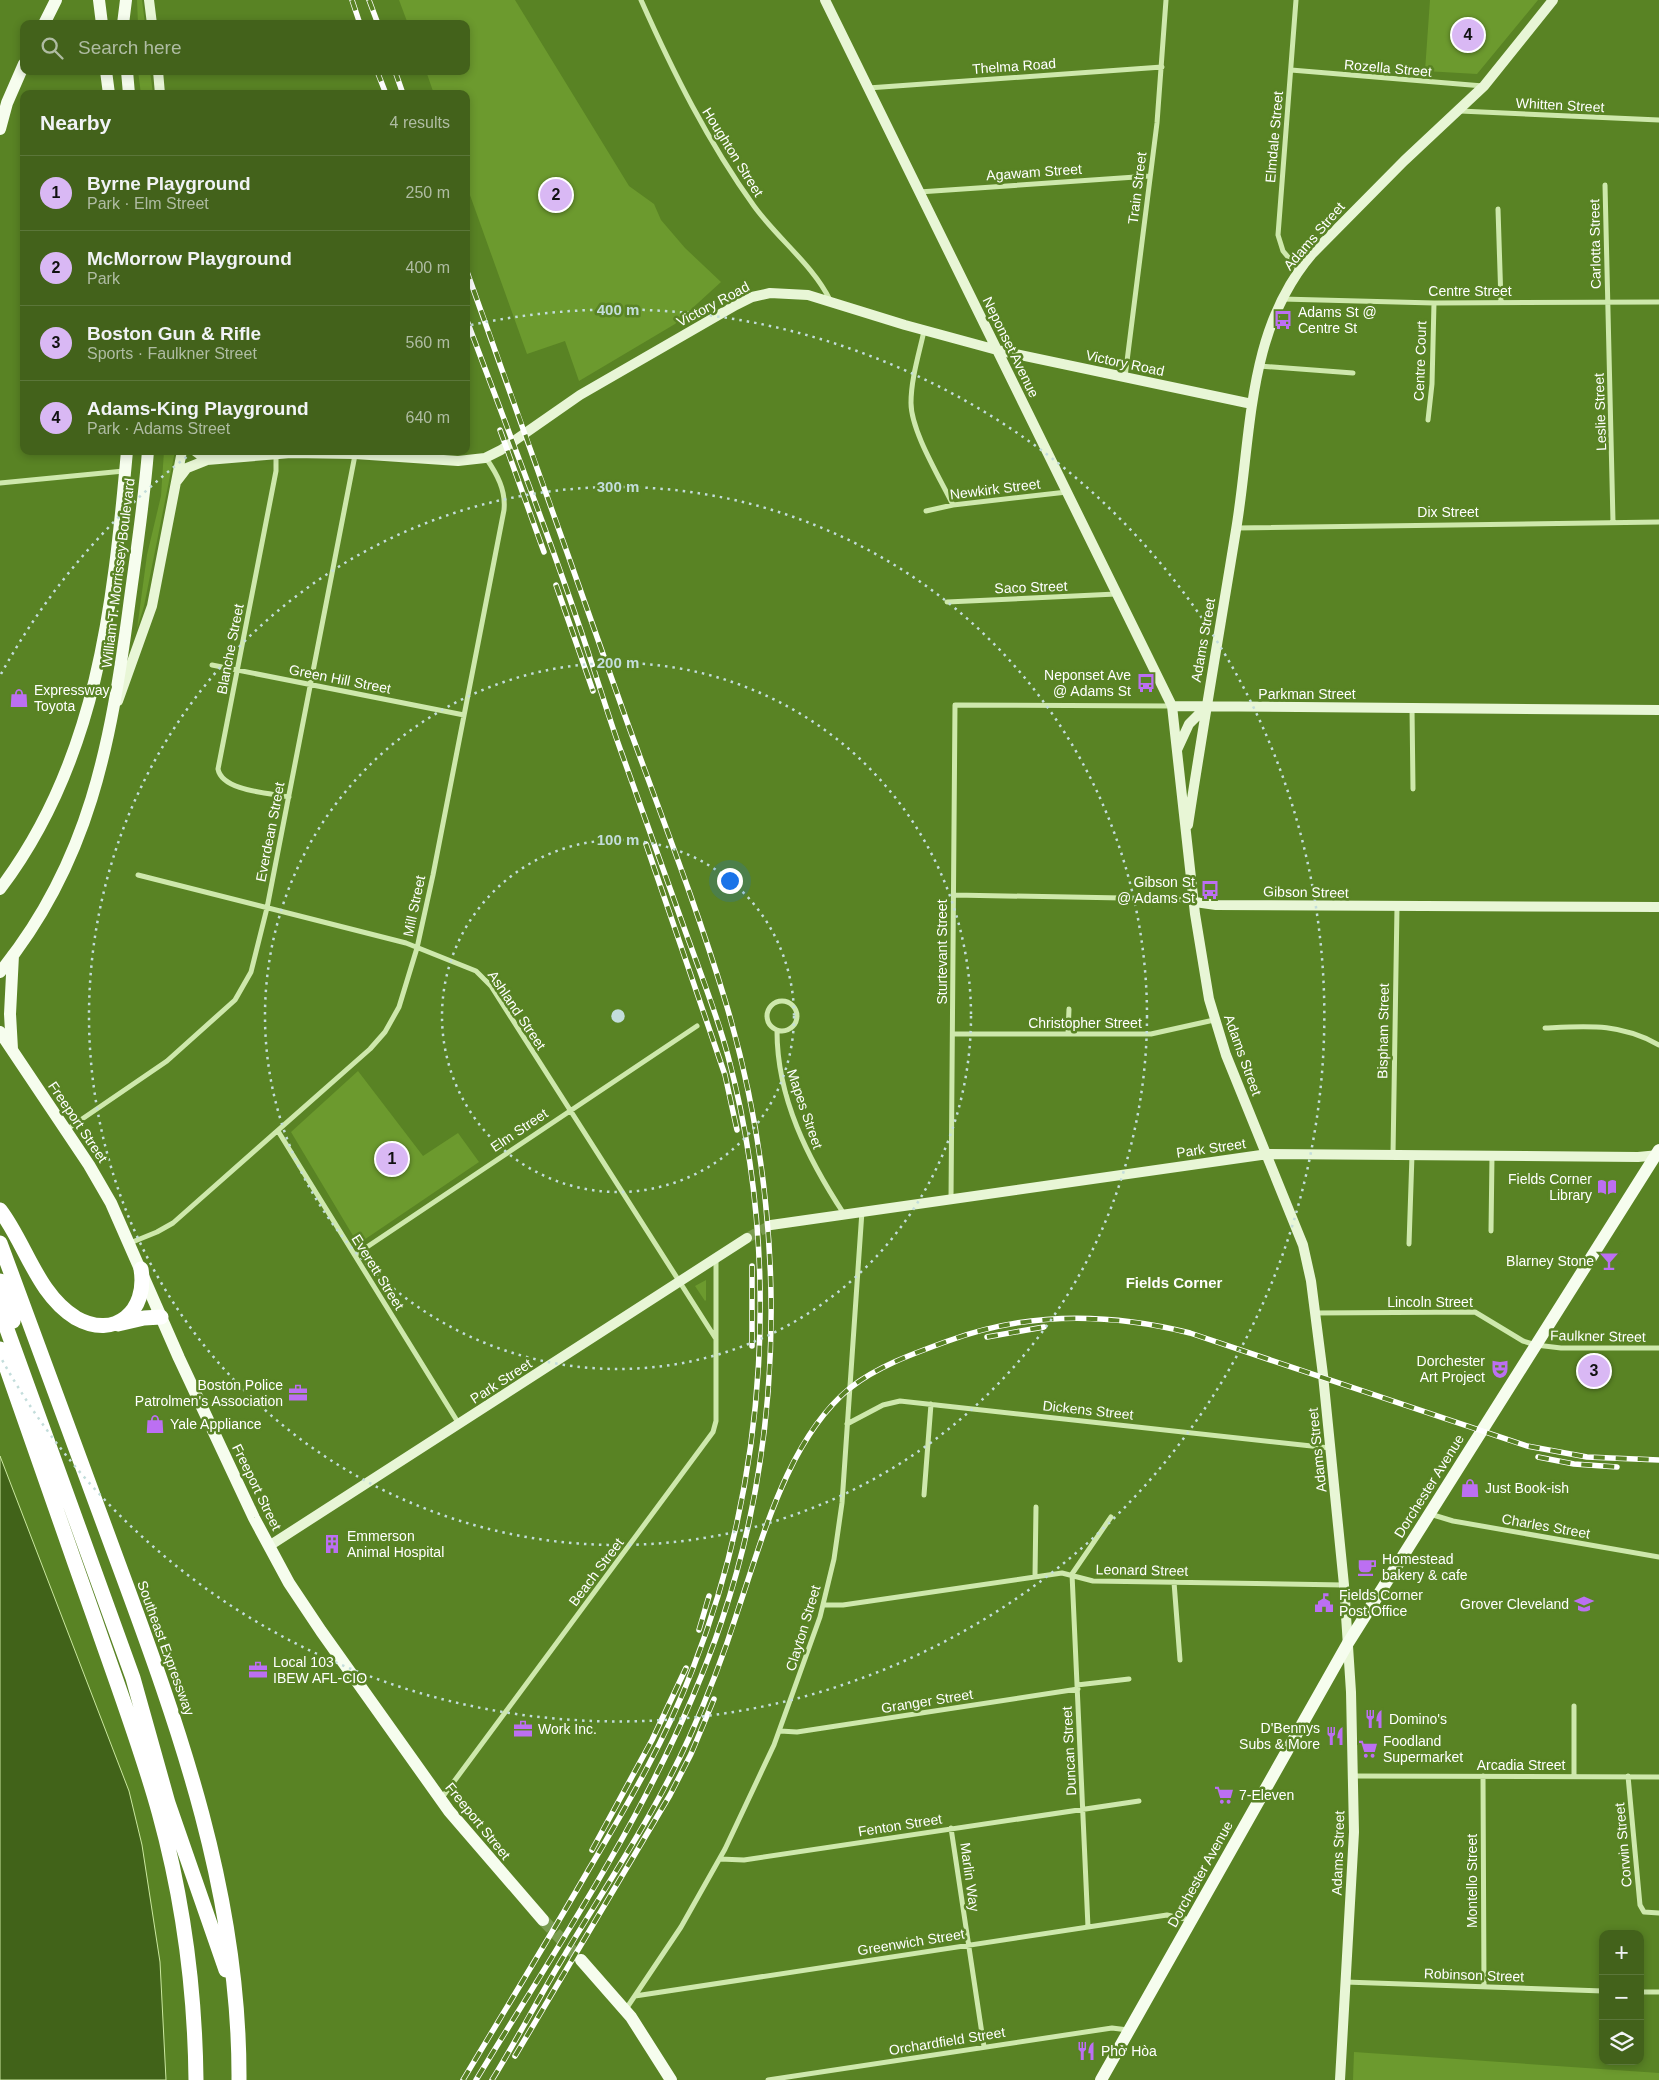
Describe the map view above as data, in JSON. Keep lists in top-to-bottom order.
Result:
{
  "streets": {
    "highway": ["Southeast Expressway"],
    "main road": [
      "Adams Street",
      "Victory Road",
      "Neponset Avenue",
      "William T. Morrissey Boulevard",
      "Parkman Street",
      "Gibson Street",
      "Freeport Street",
      "Park Street",
      "Dorchester Avenue"
    ],
    "street": [
      "Thelma Road",
      "Rozella Street",
      "Whitten Street",
      "Elmdale Street",
      "Houghton Street",
      "Agawam Street",
      "Train Street",
      "Carlotta Street",
      "Centre Street",
      "Centre Court",
      "Leslie Street",
      "Newkirk Street",
      "Dix Street",
      "Saco Street",
      "Blanche Street",
      "Green Hill Street",
      "Everdean Street",
      "Mill Street",
      "Sturtevant Street",
      "Ashland Street",
      "Christopher Street",
      "Bispham Street",
      "Mapes Street",
      "Elm Street",
      "Everett Street",
      "Lincoln Street",
      "Faulkner Street",
      "Dickens Street",
      "Charles Street",
      "Leonard Street",
      "Beach Street",
      "Clayton Street",
      "Granger Street",
      "Duncan Street",
      "Arcadia Street",
      "Fenton Street",
      "Corwin Street",
      "Marlin Way",
      "Montello Street",
      "Greenwich Street",
      "Robinson Street",
      "Orchardfield Street"
    ]
  },
  "crossings": [
    ["Thelma Road", "Train Street"],
    ["Thelma Road", "Neponset Avenue"],
    ["Rozella Street", "Elmdale Street"],
    ["Rozella Street", "Adams Street"],
    ["Whitten Street", "Adams Street"],
    ["Elmdale Street", "Adams Street"],
    ["Houghton Street", "Victory Road"],
    ["Agawam Street", "Train Street"],
    ["Agawam Street", "Neponset Avenue"],
    ["Train Street", "Victory Road"],
    ["Adams Street", "Centre Street"],
    ["Adams Street", "Victory Road"],
    ["Adams Street", "Neponset Avenue"],
    ["Adams Street", "Dix Street"],
    ["Adams Street", "Parkman Street"],
    ["Adams Street", "Gibson Street"],
    ["Adams Street", "Christopher Street"],
    ["Adams Street", "Park Street"],
    ["Adams Street", "Lincoln Street"],
    ["Adams Street", "Dickens Street"],
    ["Adams Street", "Dorchester Avenue"],
    ["Adams Street", "Leonard Street"],
    ["Adams Street", "Arcadia Street"],
    ["Adams Street", "Robinson Street"],
    ["Carlotta Street", "Centre Street"],
    ["Carlotta Street", "Leslie Street"],
    ["Centre Street", "Centre Court"],
    ["Centre Street", "Leslie Street"],
    ["Victory Road", "Neponset Avenue"],
    ["Victory Road", "Mill Street"],
    ["Neponset Avenue", "Newkirk Street"],
    ["Neponset Avenue", "Saco Street"],
    ["Neponset Avenue", "Parkman Street"],
    ["Leslie Street", "Dix Street"],
    ["Blanche Street", "Green Hill Street"],
    ["Blanche Street", "Everdean Street"],
    ["Green Hill Street", "Everdean Street"],
    ["Green Hill Street", "Mill Street"],
    ["Parkman Street", "Sturtevant Street"],
    ["Everdean Street", "Ashland Street"],
    ["Everdean Street", "Freeport Street"],
    ["Gibson Street", "Sturtevant Street"],
    ["Gibson Street", "Bispham Street"],
    ["Mill Street", "Ashland Street"],
    ["Mill Street", "Freeport Street"],
    ["Mill Street", "Everett Street"],
    ["Sturtevant Street", "Christopher Street"],
    ["Sturtevant Street", "Park Street"],
    ["Ashland Street", "Elm Street"],
    ["Ashland Street", "Park Street"],
    ["Bispham Street", "Park Street"],
    ["Mapes Street", "Park Street"],
    ["Freeport Street", "Park Street"],
    ["Freeport Street", "Beach Street"],
    ["Elm Street", "Everett Street"],
    ["Park Street", "Everett Street"],
    ["Park Street", "Dorchester Avenue"],
    ["Park Street", "Beach Street"],
    ["Park Street", "Clayton Street"],
    ["Lincoln Street", "Faulkner Street"],
    ["Lincoln Street", "Dorchester Avenue"],
    ["Faulkner Street", "Dorchester Avenue"],
    ["Dickens Street", "Clayton Street"],
    ["Dorchester Avenue", "Charles Street"],
    ["Dorchester Avenue", "Greenwich Street"],
    ["Dorchester Avenue", "Orchardfield Street"],
    ["Leonard Street", "Clayton Street"],
    ["Leonard Street", "Duncan Street"],
    ["Clayton Street", "Granger Street"],
    ["Clayton Street", "Fenton Street"],
    ["Clayton Street", "Greenwich Street"],
    ["Granger Street", "Duncan Street"],
    ["Duncan Street", "Fenton Street"],
    ["Duncan Street", "Greenwich Street"],
    ["Arcadia Street", "Corwin Street"],
    ["Arcadia Street", "Montello Street"],
    ["Fenton Street", "Marlin Way"],
    ["Marlin Way", "Greenwich Street"],
    ["Marlin Way", "Orchardfield Street"],
    ["Montello Street", "Robinson Street"]
  ],
  "districts": ["Fields Corner"],
  "places": {
    "bus stop": ["Adams St @ Centre St", "Neponset Ave @ Adams St", "Gibson St @ Adams St"],
    "shop": ["Expressway Toyota", "Yale Appliance", "Just Book-ish"],
    "library": ["Fields Corner Library"],
    "bar": ["Blarney Stone"],
    "theatre": ["Dorchester Art Project"],
    "office": ["Boston Police Patrolmen's Association", "Local 103 IBEW AFL-CIO", "Work Inc."],
    "building": ["Emmerson Animal Hospital"],
    "cafe": ["Homestead bakery & cafe"],
    "public building": ["Fields Corner Post Office"],
    "school or university": ["Grover Cleveland"],
    "restaurant": ["Domino's", "D'Bennys Subs & More", "Phở Hòa"],
    "supermarket": ["Foodland Supermarket", "7-Eleven"]
  },
  "page": {
    "pins": [
      "4",
      "2",
      "1",
      "3"
    ],
    "search": "Search here",
    "heading": ["Nearby", "4 results"],
    "list": [
      {
        "mark": "1",
        "name": "Byrne Playground",
        "note": "Park · Elm Street",
        "value": "250 m"
      },
      {
        "mark": "2",
        "name": "McMorrow Playground",
        "note": "Park",
        "value": "400 m"
      },
      {
        "mark": "3",
        "name": "Boston Gun & Rifle",
        "note": "Sports · Faulkner Street",
        "value": "560 m"
      },
      {
        "mark": "4",
        "name": "Adams-King Playground",
        "note": "Park · Adams Street",
        "value": "640 m"
      }
    ],
    "map_buttons": ["+", "−"]
  },
  "rings": [
    "400 m",
    "300 m",
    "200 m",
    "100 m"
  ]
}
